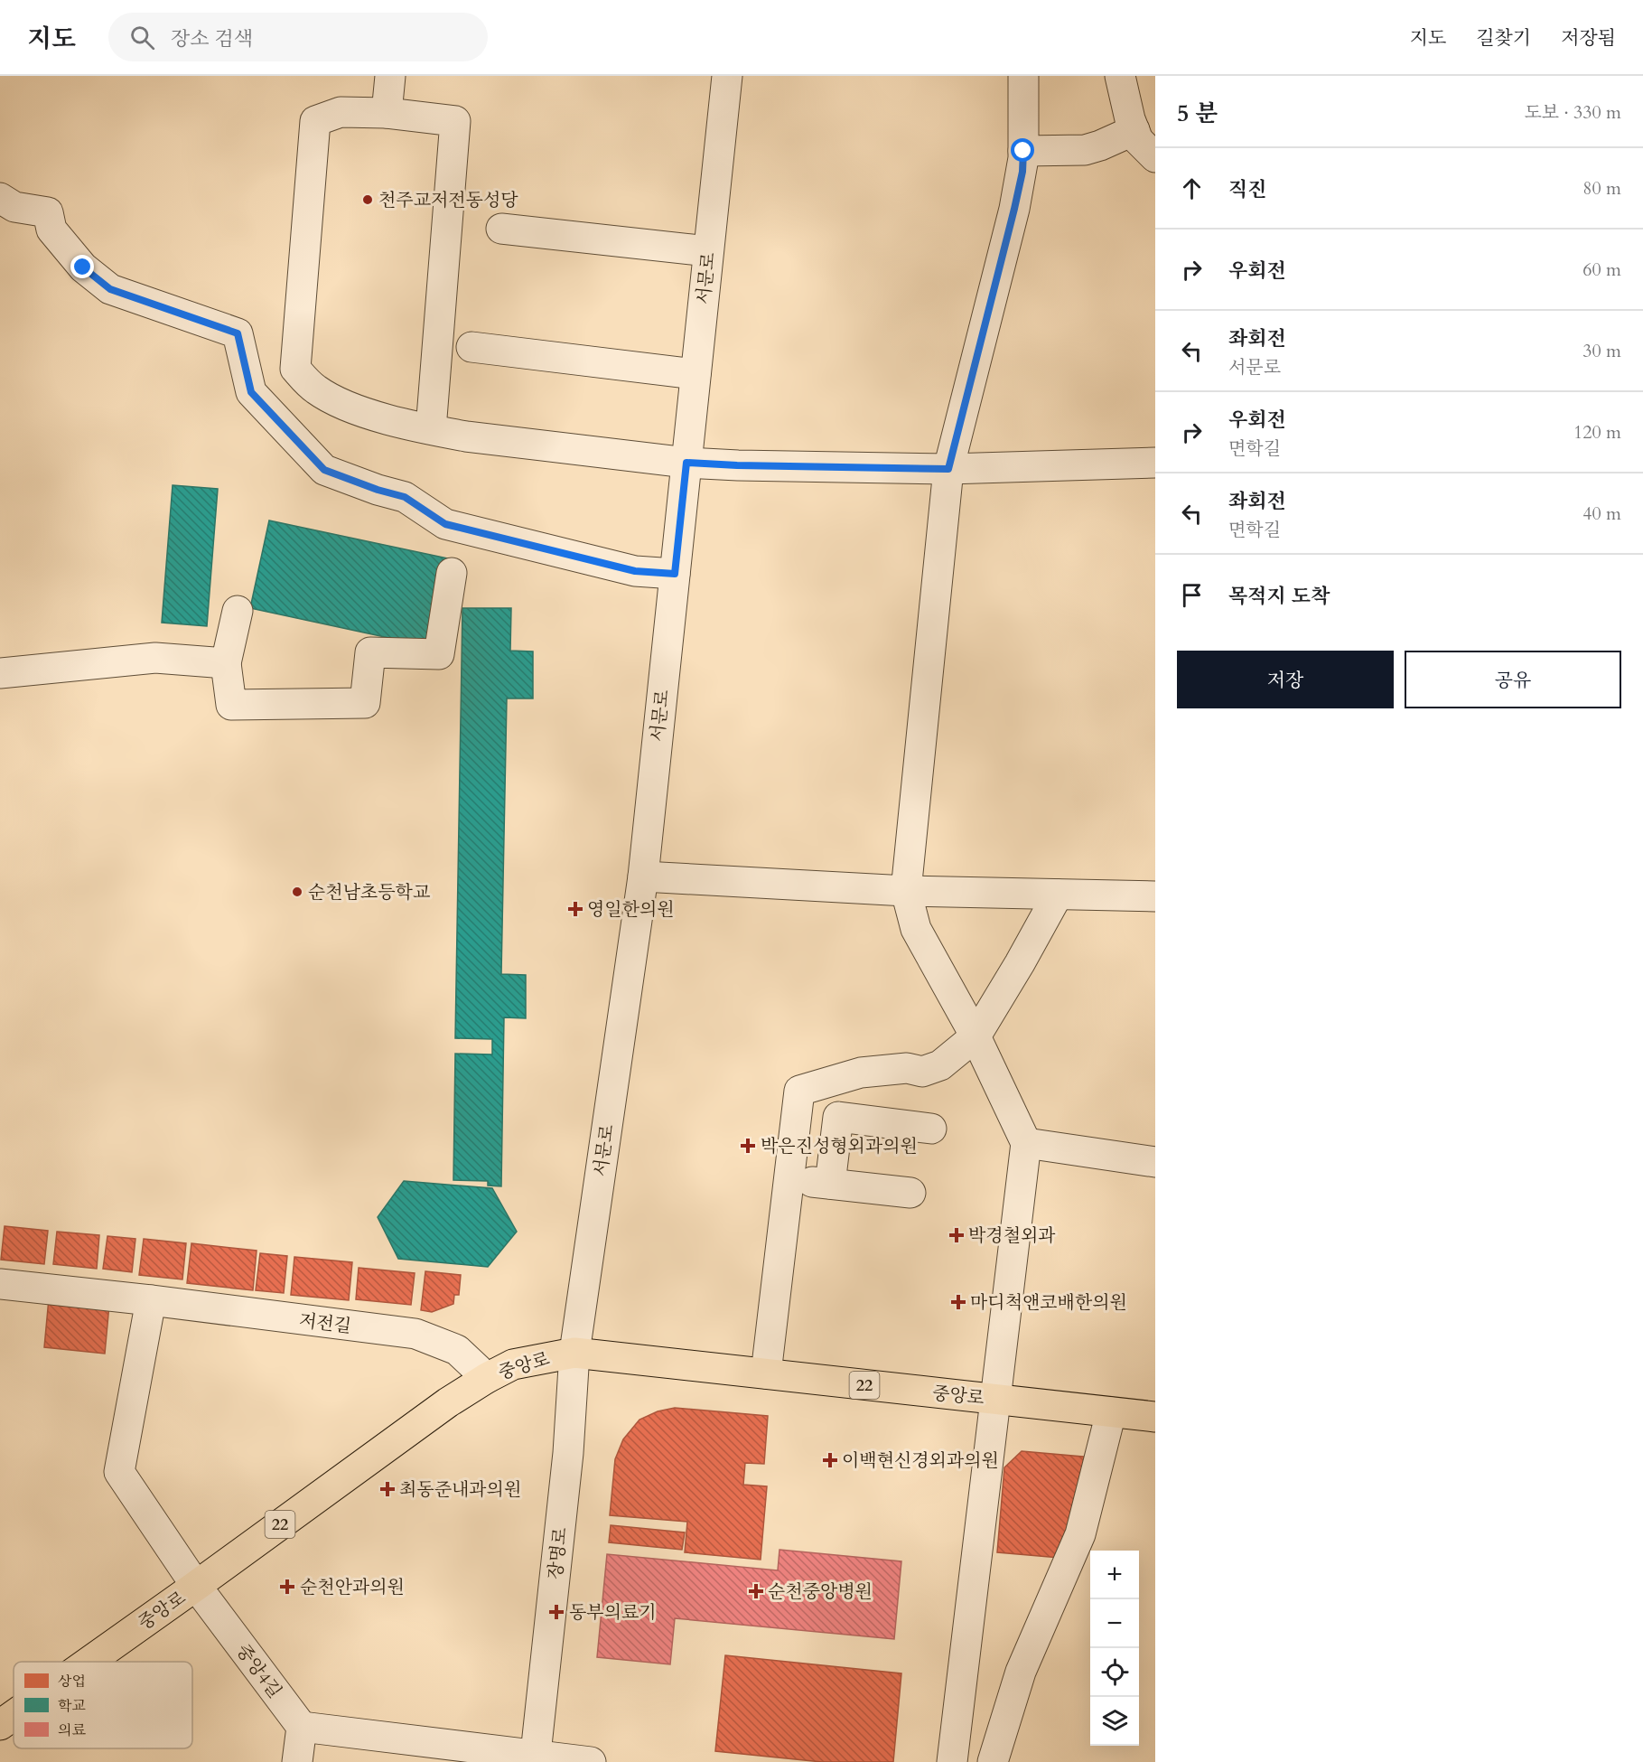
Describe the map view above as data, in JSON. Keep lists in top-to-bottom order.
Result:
{
  "streets": {
    "main road": ["중앙로", "22"],
    "street": [
      "서문로",
      "저전길",
      "장명로",
      "중앙4길"
    ]
  },
  "crossings": [
    ["서문로", "중앙로"],
    ["서문로", "장명로"],
    ["저전길", "중앙로"],
    ["중앙로", "장명로"],
    ["중앙로", "중앙4길"]
  ],
  "places": {
    "other": ["천주교저전동성당", "순천남초등학교"],
    "health": [
      "영일한의원",
      "박은진성형외과의원",
      "박경철외과",
      "마디척앤코배한의원",
      "이백현신경외과의원",
      "최동준내과의원",
      "순천안과의원",
      "순천중앙병원",
      "동부의료기"
    ]
  },
  "legend": ["상업", "학교", "의료"],
  "page": {
    "header": "지도",
    "search": "장소 검색",
    "nav": ["지도", "길찾기", "저장됨"],
    "heading": ["5 분", "도보 · 330 m"],
    "list": [
      ["직진", "80 m"],
      ["우회전", "60 m"],
      ["좌회전", "서문로", "30 m"],
      ["우회전", "면학길", "120 m"],
      ["좌회전", "면학길", "40 m"],
      "목적지 도착"
    ],
    "buttons": ["저장", "공유"],
    "map_buttons": ["+", "−"]
  }
}
